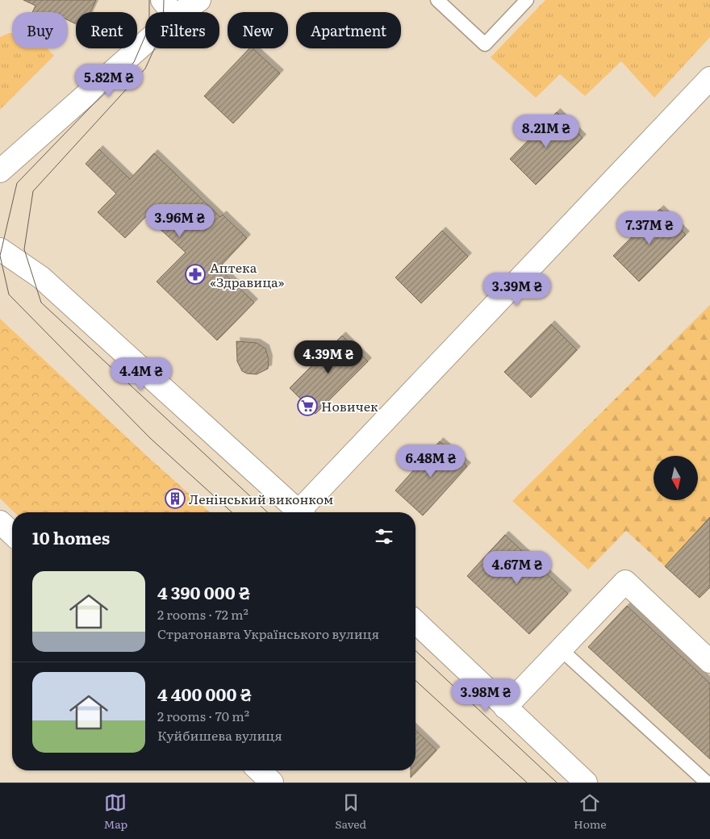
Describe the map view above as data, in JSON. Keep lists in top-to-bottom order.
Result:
{
  "places": {
    "pharmacy": ["Аптека «Здравица»"],
    "supermarket": ["Новичек"],
    "building": ["Ленінський виконком"]
  },
  "north": "bottom",
  "page": {
    "chip": [
      "Buy",
      "Rent",
      "Filters",
      "New",
      "Apartment"
    ],
    "price": [
      "5.82M ₴",
      "8.21M ₴",
      "3.96M ₴",
      "7.37M ₴",
      "3.39M ₴",
      "4.39M ₴",
      "4.4M ₴",
      "6.48M ₴",
      "4.67M ₴",
      "3.98M ₴"
    ],
    "heading": "10 homes",
    "list": [
      {
        "name": "4 390 000 ₴",
        "note": "2 rooms · 72 m² · Стратонавта Українського вулиця"
      },
      {
        "name": "4 400 000 ₴",
        "note": "2 rooms · 70 m² · Куйбишева вулиця"
      }
    ],
    "tabs": ["Map", "Saved", "Home"]
  }
}
